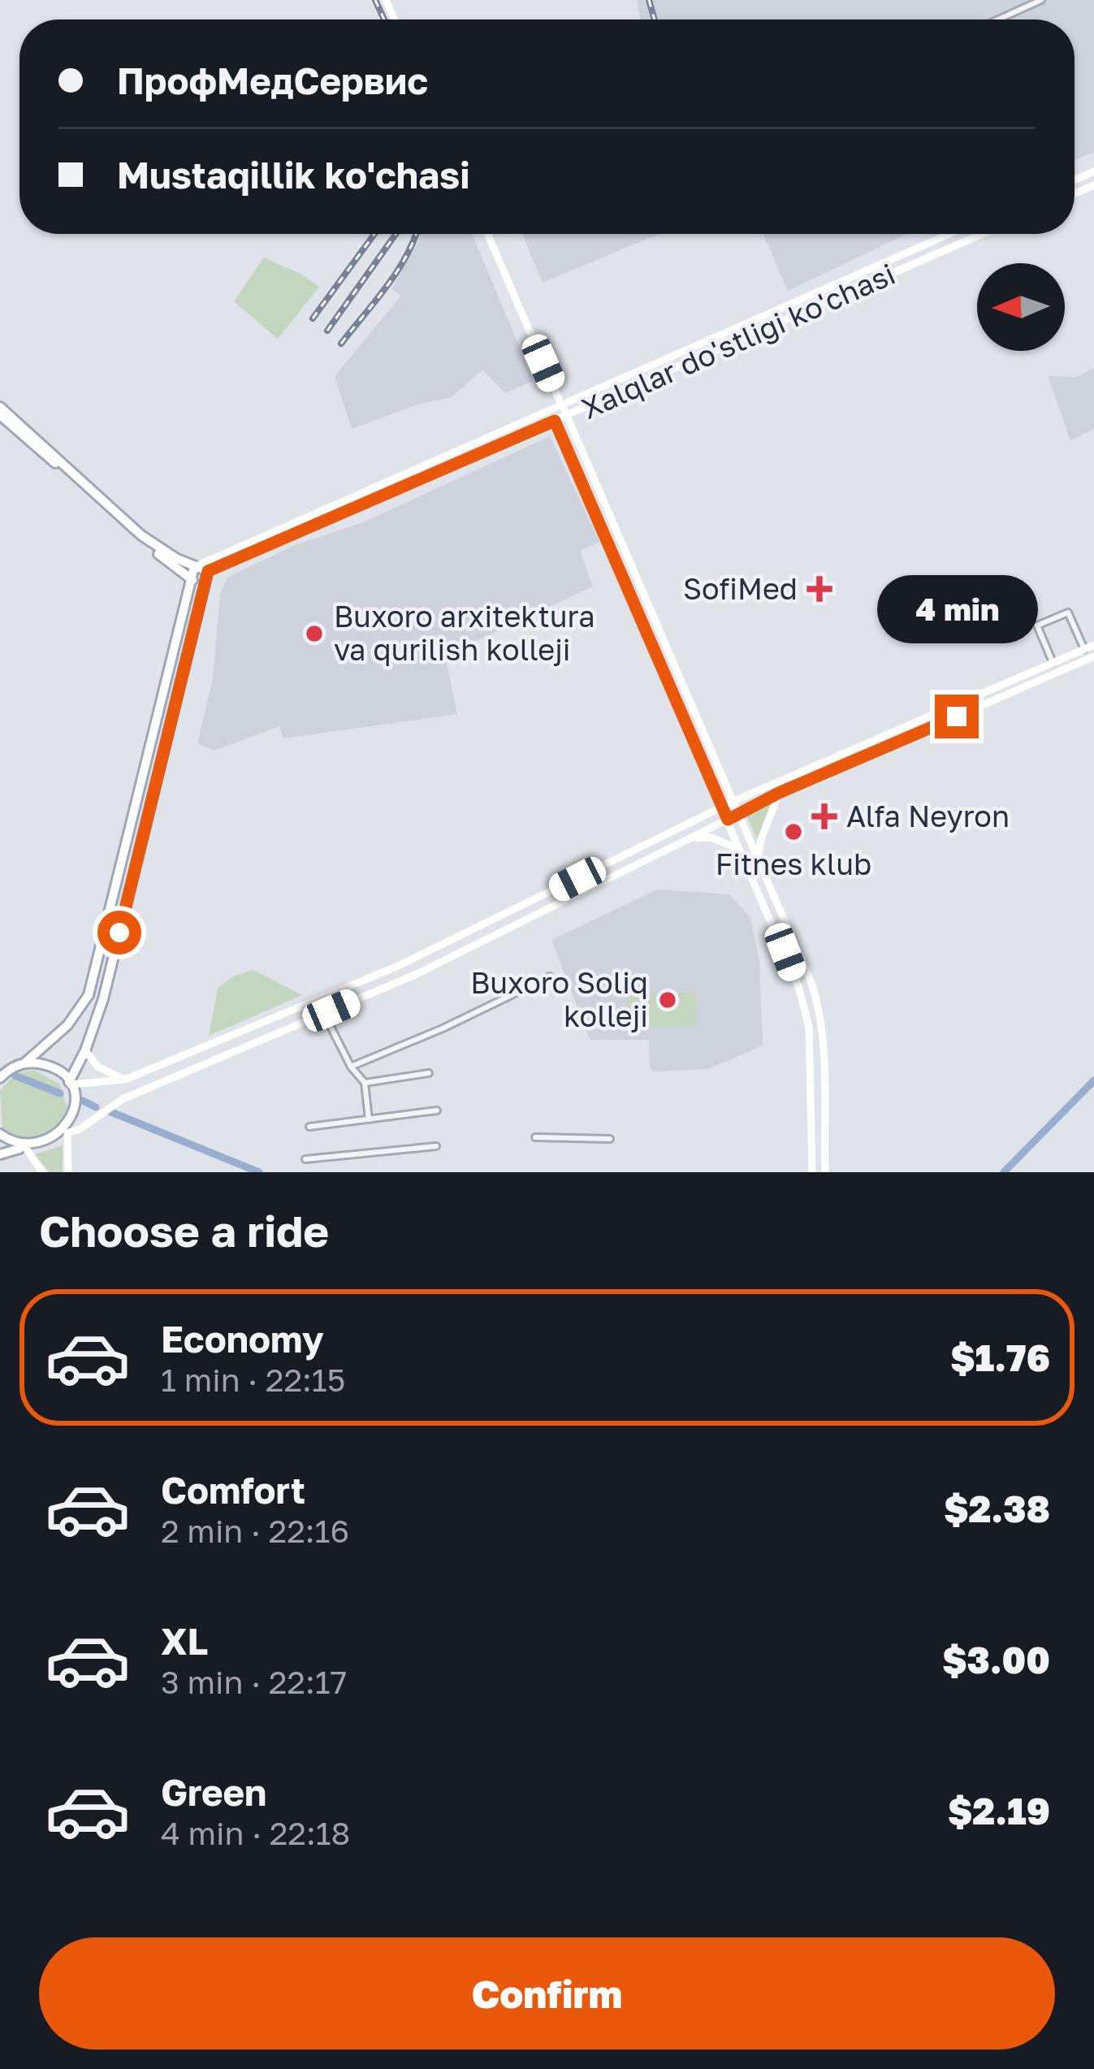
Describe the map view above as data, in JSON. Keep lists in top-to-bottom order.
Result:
{
  "streets": {
    "main road": ["Xalqlar do'stligi ko'chasi"]
  },
  "places": {
    "health": ["SofiMed", "Alfa Neyron"],
    "other": ["Buxoro arxitektura va qurilish kolleji", "Fitnes klub", "Buxoro Soliq kolleji"]
  },
  "north": "left",
  "page": {
    "banner": ["ПрофМедСервис", "Mustaqillik ko'chasi"],
    "bubble": "4 min",
    "heading": "Choose a ride",
    "list": [
      {
        "name": "Economy",
        "note": "1 min · 22:15",
        "value": "$1.76"
      },
      {
        "name": "Comfort",
        "note": "2 min · 22:16",
        "value": "$2.38"
      },
      {
        "name": "XL",
        "note": "3 min · 22:17",
        "value": "$3.00"
      },
      {
        "name": "Green",
        "note": "4 min · 22:18",
        "value": "$2.19"
      }
    ],
    "buttons": "Confirm"
  }
}
